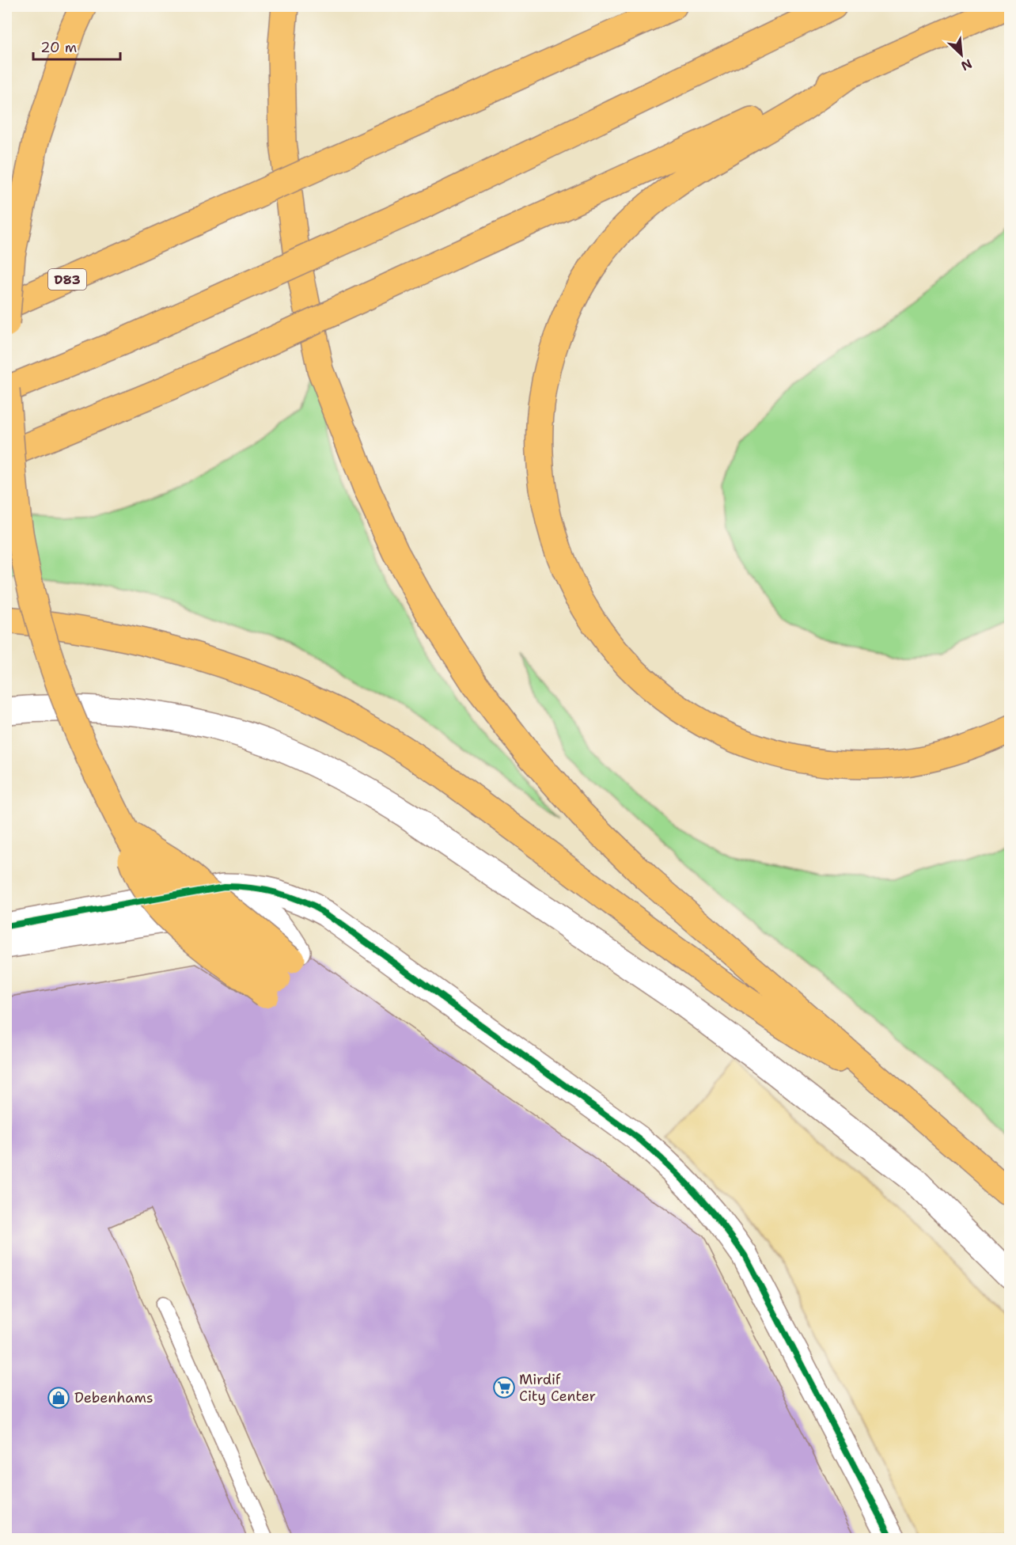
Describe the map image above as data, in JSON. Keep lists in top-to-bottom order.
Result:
{
  "streets": {
    "highway": ["D83"]
  },
  "places": {
    "supermarket": ["Mirdif City Center"],
    "shop": ["Debenhams"]
  },
  "scale_bar": "20 m",
  "north": "bottom right"
}
